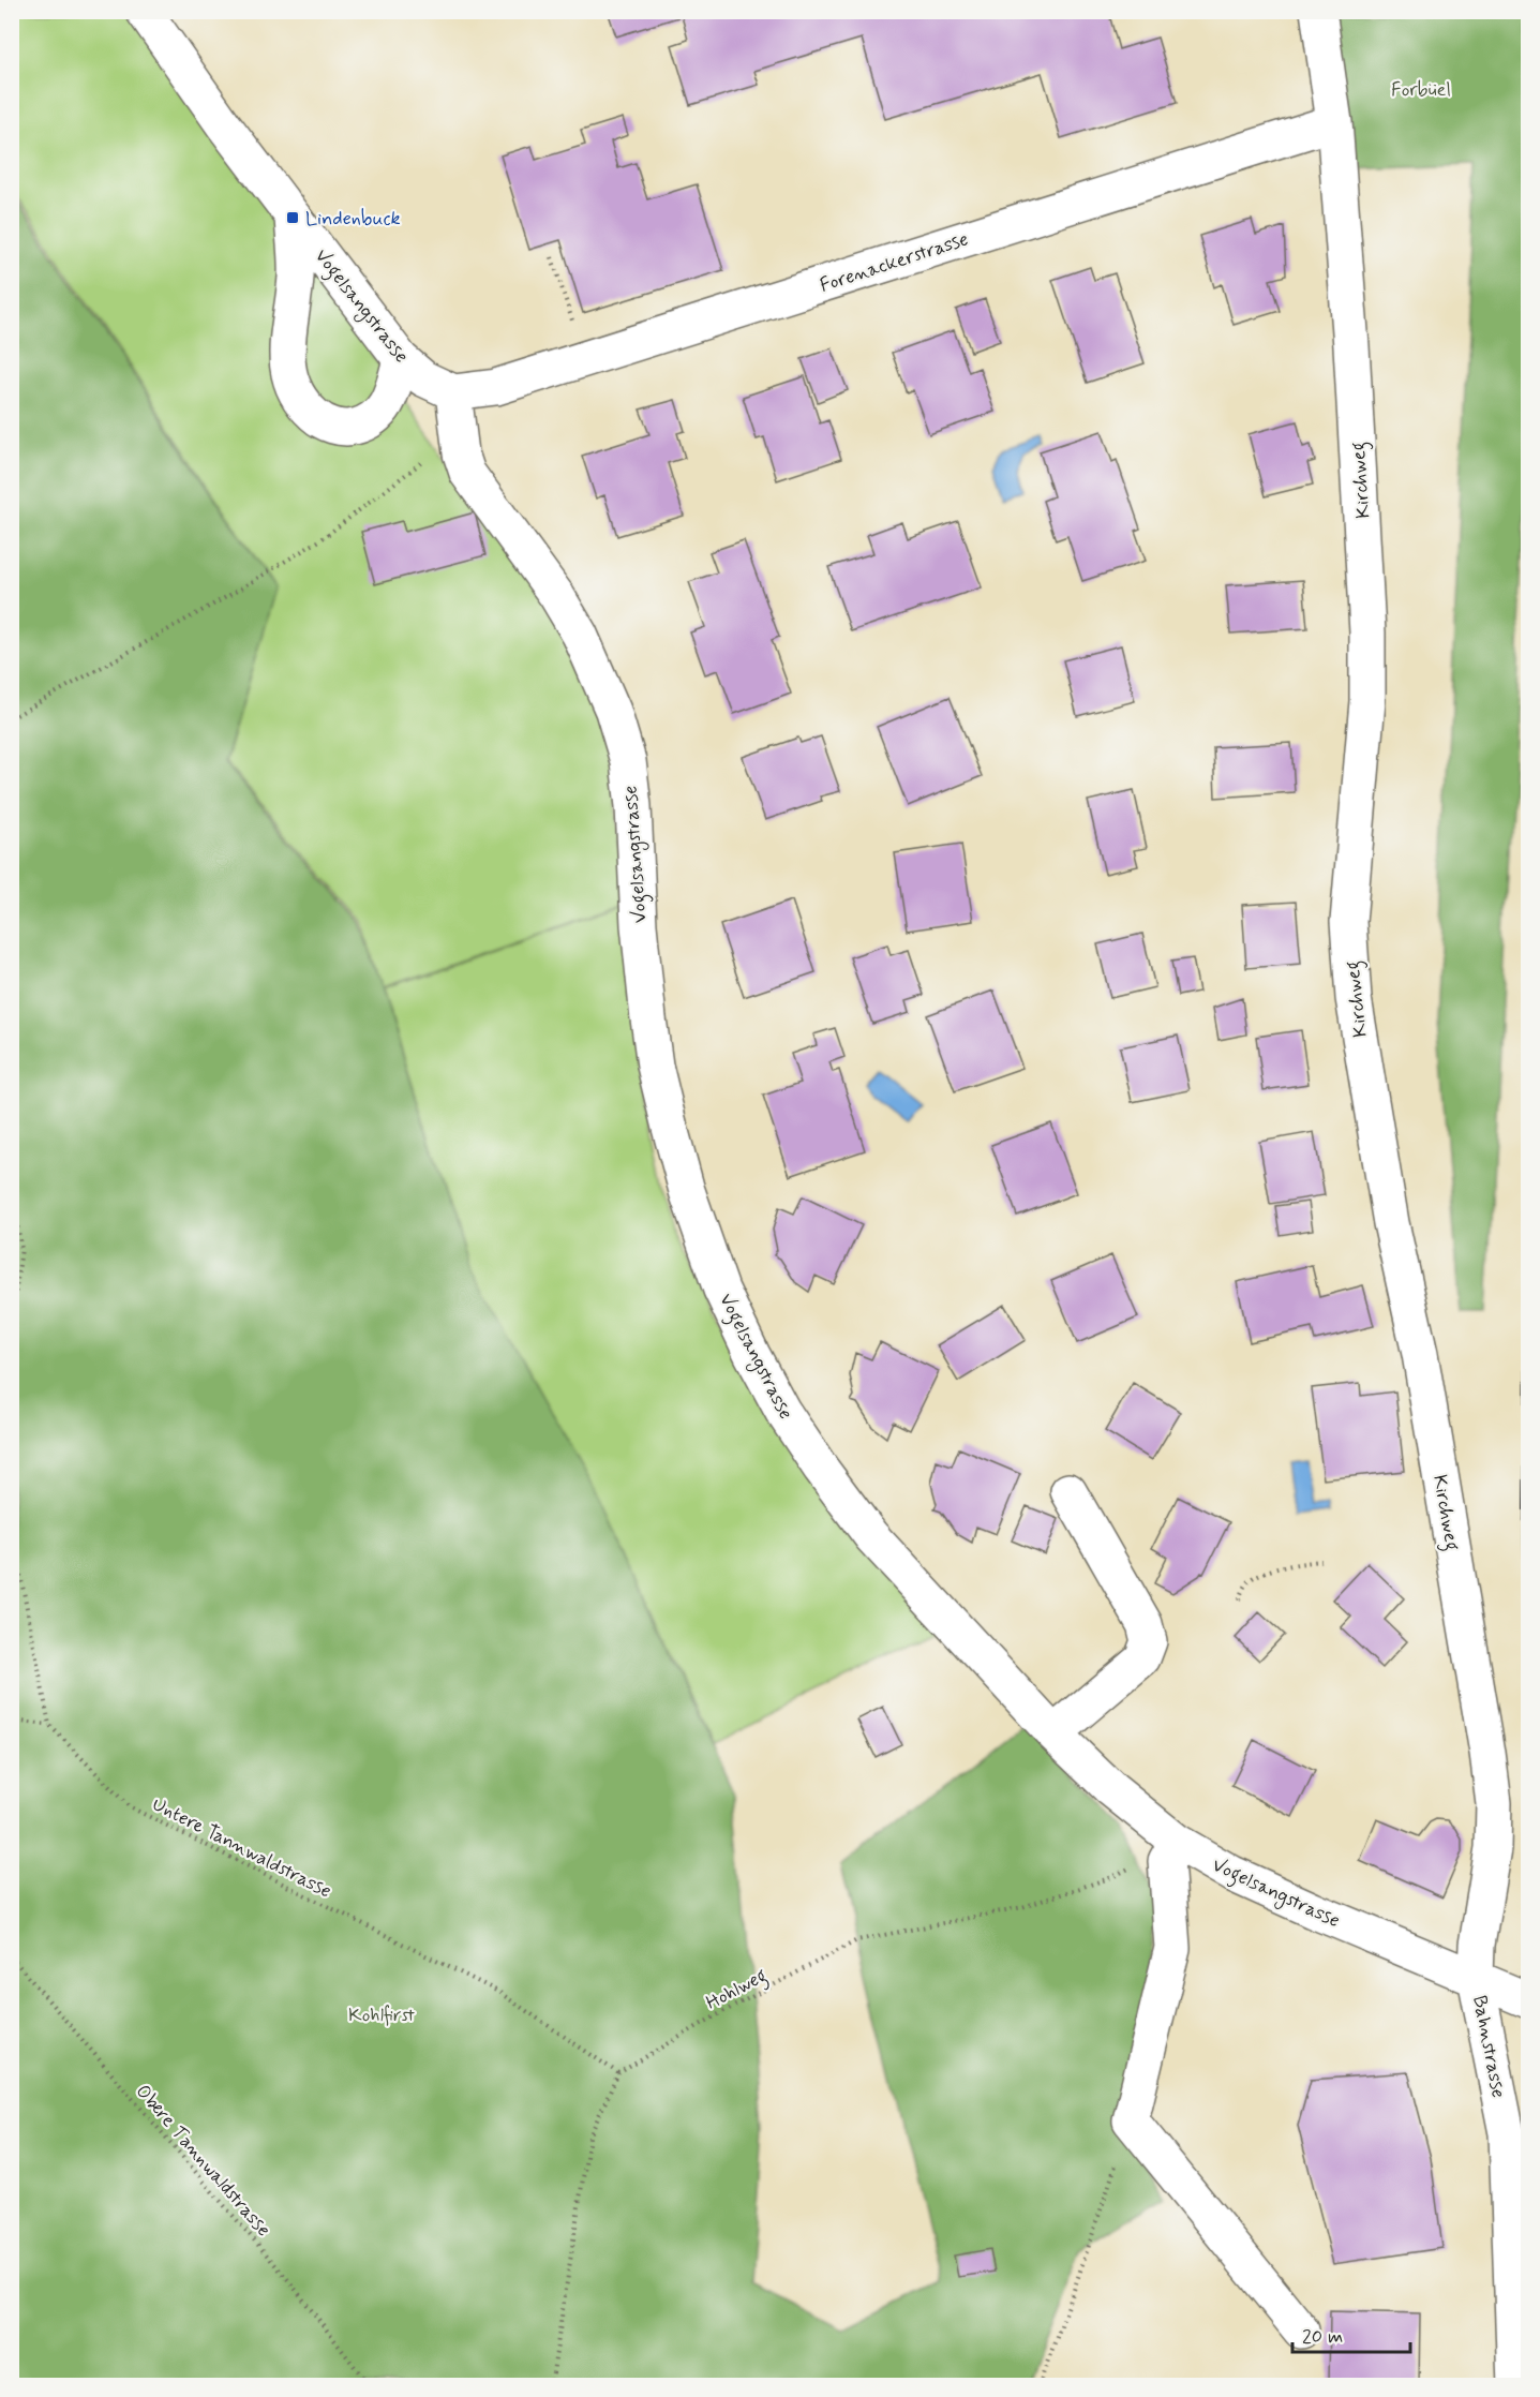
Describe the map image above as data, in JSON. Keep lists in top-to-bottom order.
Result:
{
  "streets": {
    "street": [
      "Forenackerstrasse",
      "Vogelsangstrasse",
      "Kirchweg",
      "Bahnstrasse"
    ],
    "path": ["Untere Tannwaldstrasse", "Hohlweg", "Obere Tannwaldstrasse"]
  },
  "crossings": [
    ["Forenackerstrasse", "Vogelsangstrasse"],
    ["Forenackerstrasse", "Kirchweg"],
    ["Vogelsangstrasse", "Kirchweg"],
    ["Vogelsangstrasse", "Hohlweg"],
    ["Vogelsangstrasse", "Bahnstrasse"],
    ["Kirchweg", "Bahnstrasse"],
    ["Untere Tannwaldstrasse", "Hohlweg"]
  ],
  "parks": ["Forbüel", "Kohlfirst"],
  "places": {
    "transit": ["Lindenbuck"]
  },
  "scale_bar": "20 m"
}
